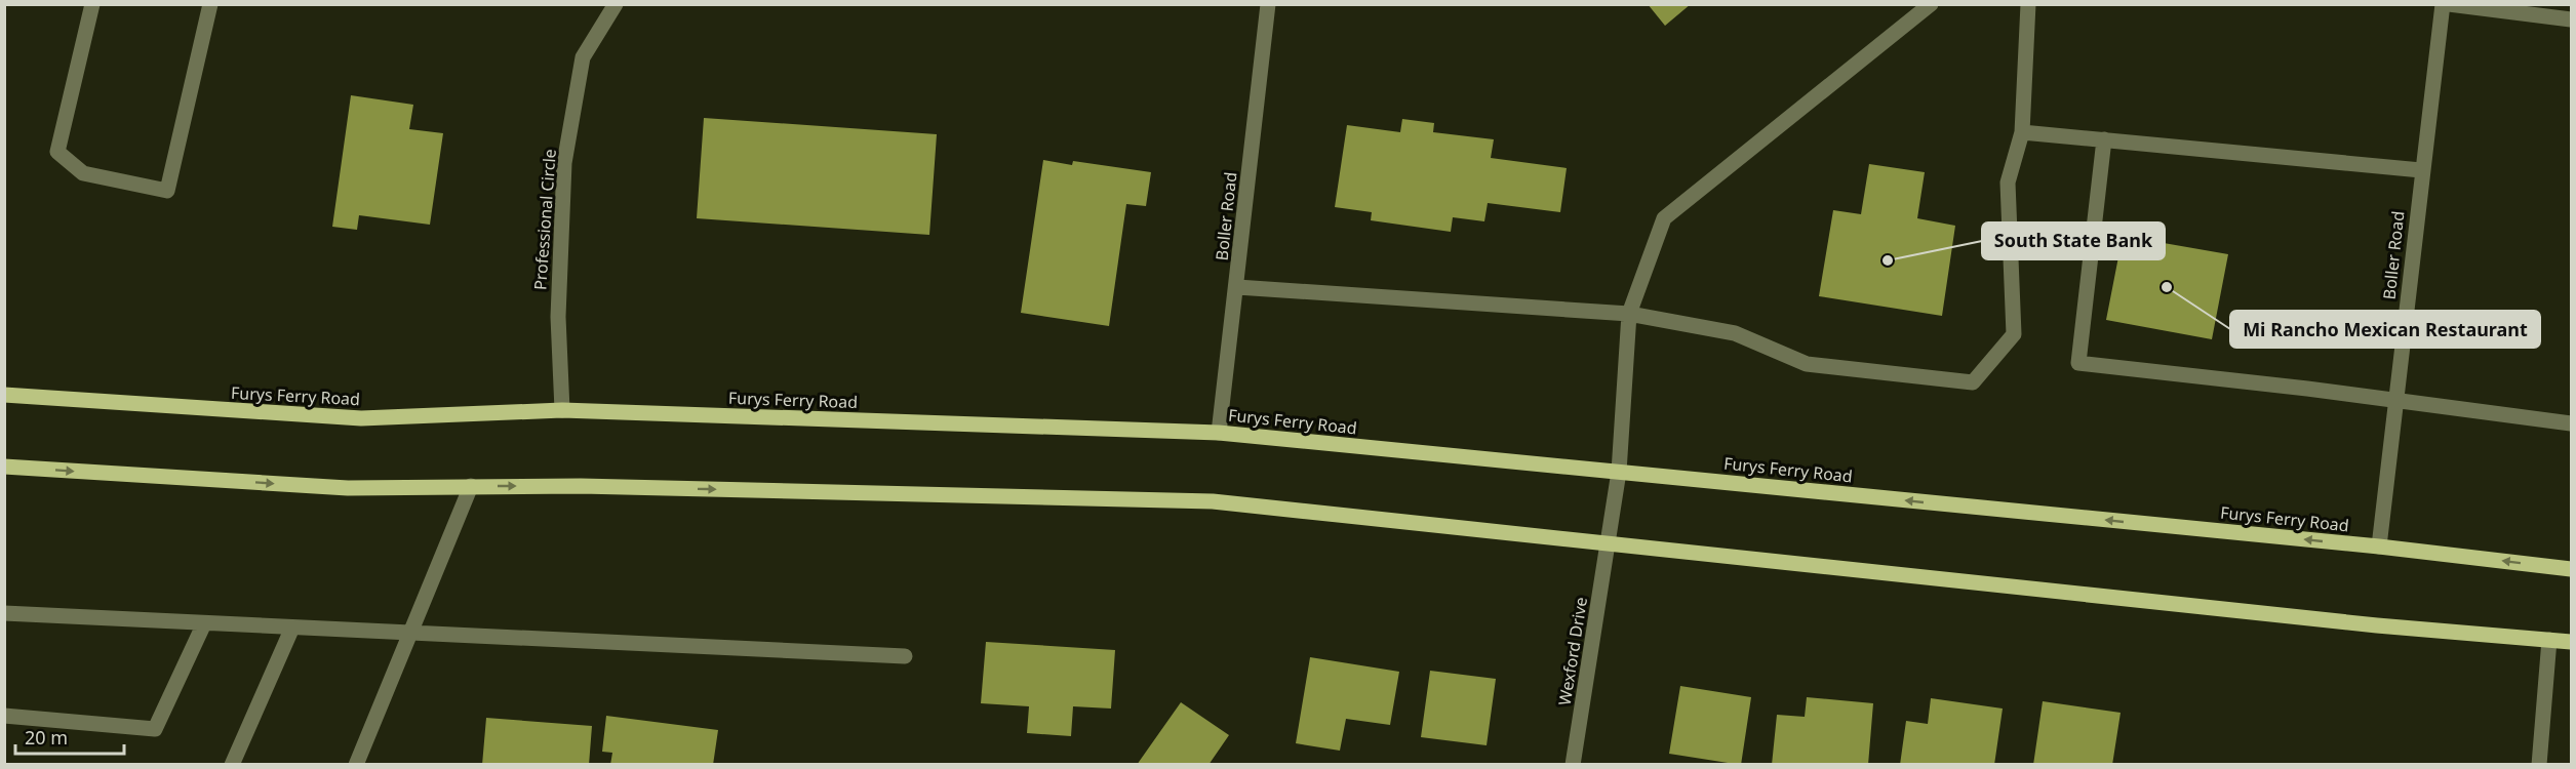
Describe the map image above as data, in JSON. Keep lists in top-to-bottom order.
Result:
{
  "streets": {
    "main road": ["Furys Ferry Road"],
    "street": ["Boller Road", "Professional Circle", "Wexford Drive"]
  },
  "crossings": [
    ["Boller Road", "Furys Ferry Road"],
    ["Professional Circle", "Furys Ferry Road"],
    ["Furys Ferry Road", "Wexford Drive"]
  ],
  "places": ["South State Bank", "Mi Rancho Mexican Restaurant"],
  "scale_bar": "20 m"
}
